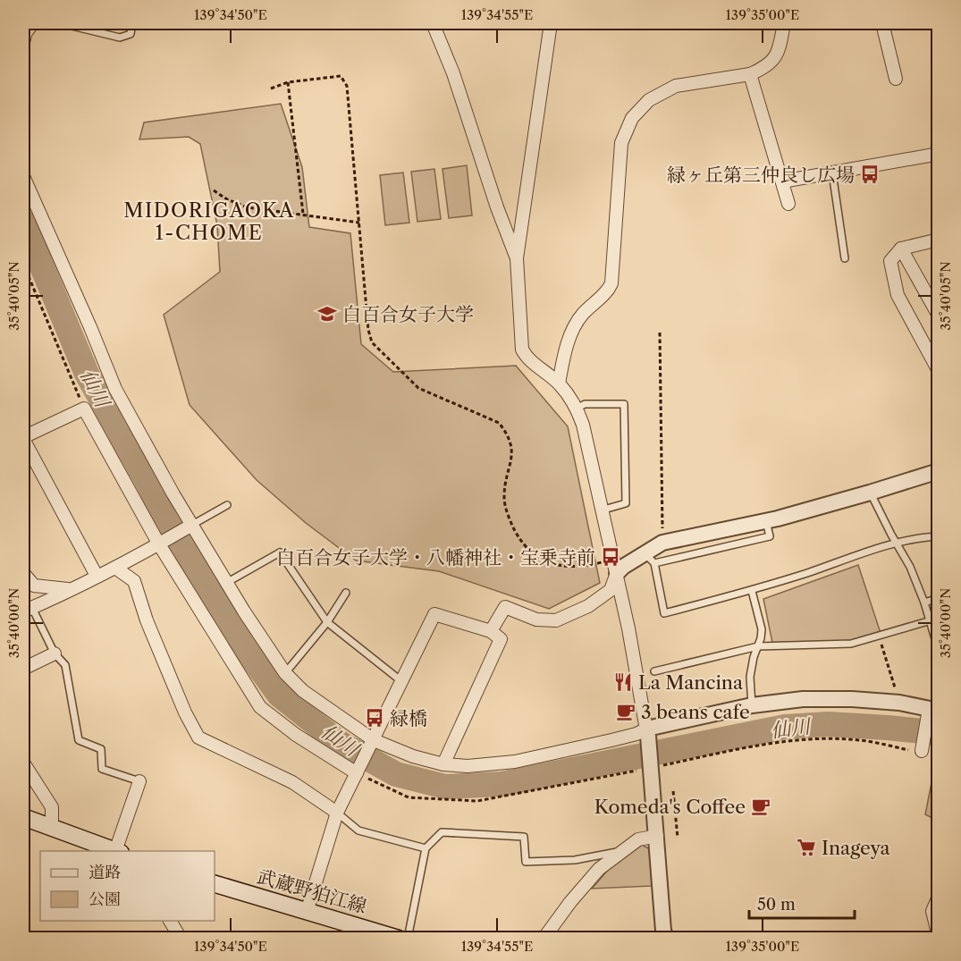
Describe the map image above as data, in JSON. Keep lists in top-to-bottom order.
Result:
{
  "streets": {
    "main road": ["武蔵野狛江線"]
  },
  "districts": ["MIDORIGAOKA 1-CHOME"],
  "water": ["仙川"],
  "places": {
    "bus stop": ["緑ヶ丘第三仲良し広場", "白百合女子大学・八幡神社・宝乗寺前", "緑橋"],
    "school or university": ["白百合女子大学"],
    "restaurant": ["La Mancina"],
    "cafe": ["3 beans cafe", "Komeda's Coffee"],
    "supermarket": ["Inageya"]
  },
  "legend": ["道路", "公園"],
  "scale_bar": "50 m",
  "coordinates": [
    "139°34'50\"E",
    "139°34'55\"E",
    "139°35'00\"E",
    "35°40'05\"N",
    "35°40'00\"N"
  ]
}
